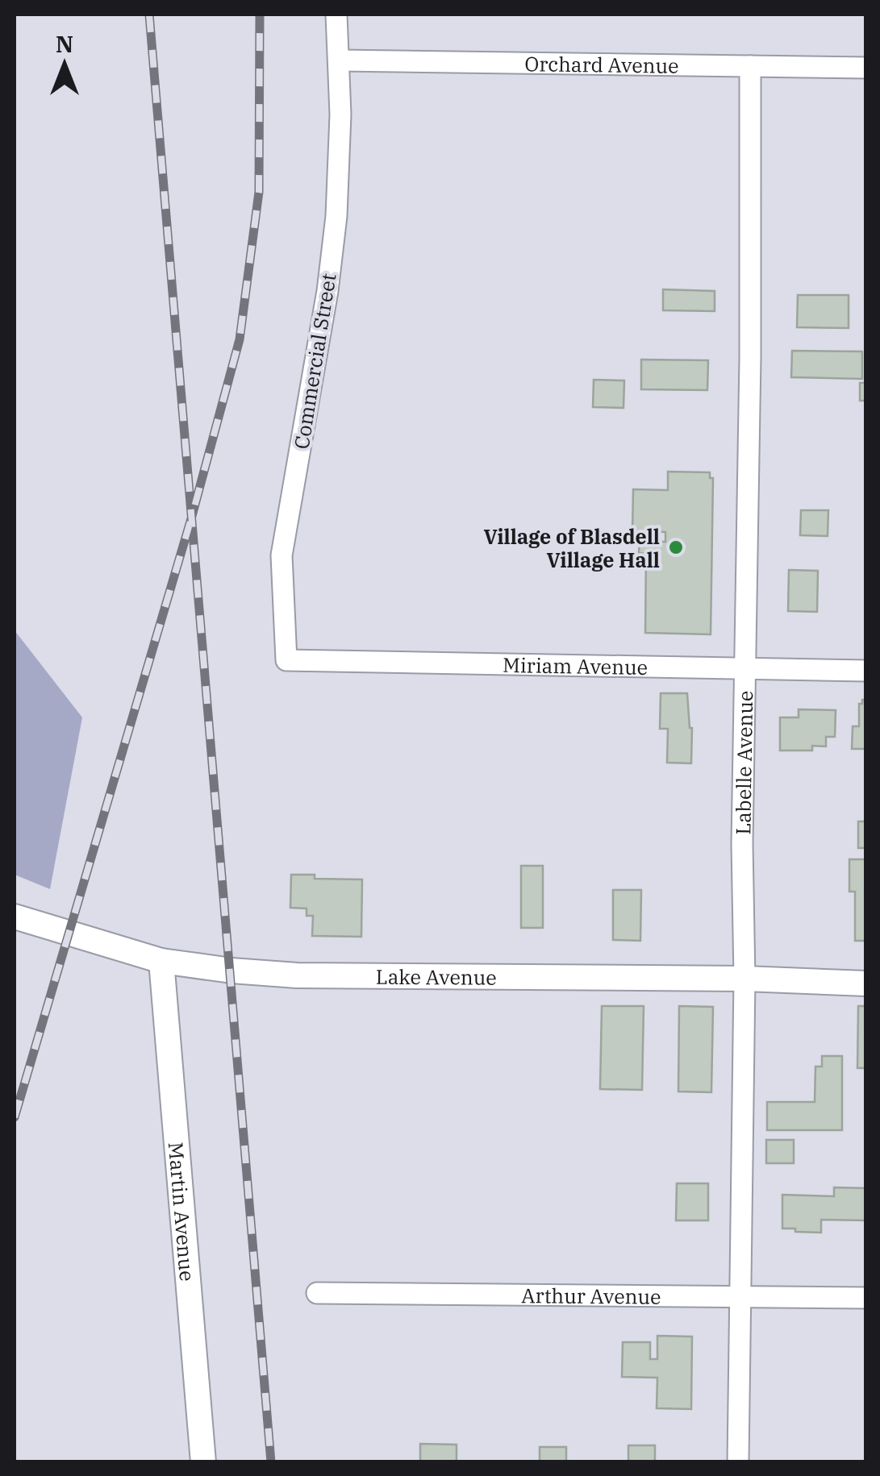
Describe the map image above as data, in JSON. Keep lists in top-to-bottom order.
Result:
{
  "streets": {
    "street": [
      "Orchard Avenue",
      "Commercial Street",
      "Miriam Avenue",
      "Labelle Avenue",
      "Lake Avenue",
      "Martin Avenue",
      "Arthur Avenue"
    ]
  },
  "crossings": [
    ["Orchard Avenue", "Commercial Street"],
    ["Orchard Avenue", "Labelle Avenue"],
    ["Commercial Street", "Miriam Avenue"],
    ["Miriam Avenue", "Labelle Avenue"],
    ["Labelle Avenue", "Lake Avenue"],
    ["Labelle Avenue", "Arthur Avenue"],
    ["Lake Avenue", "Martin Avenue"]
  ],
  "places": ["Village of Blasdell Village Hall"],
  "north": "top"
}
